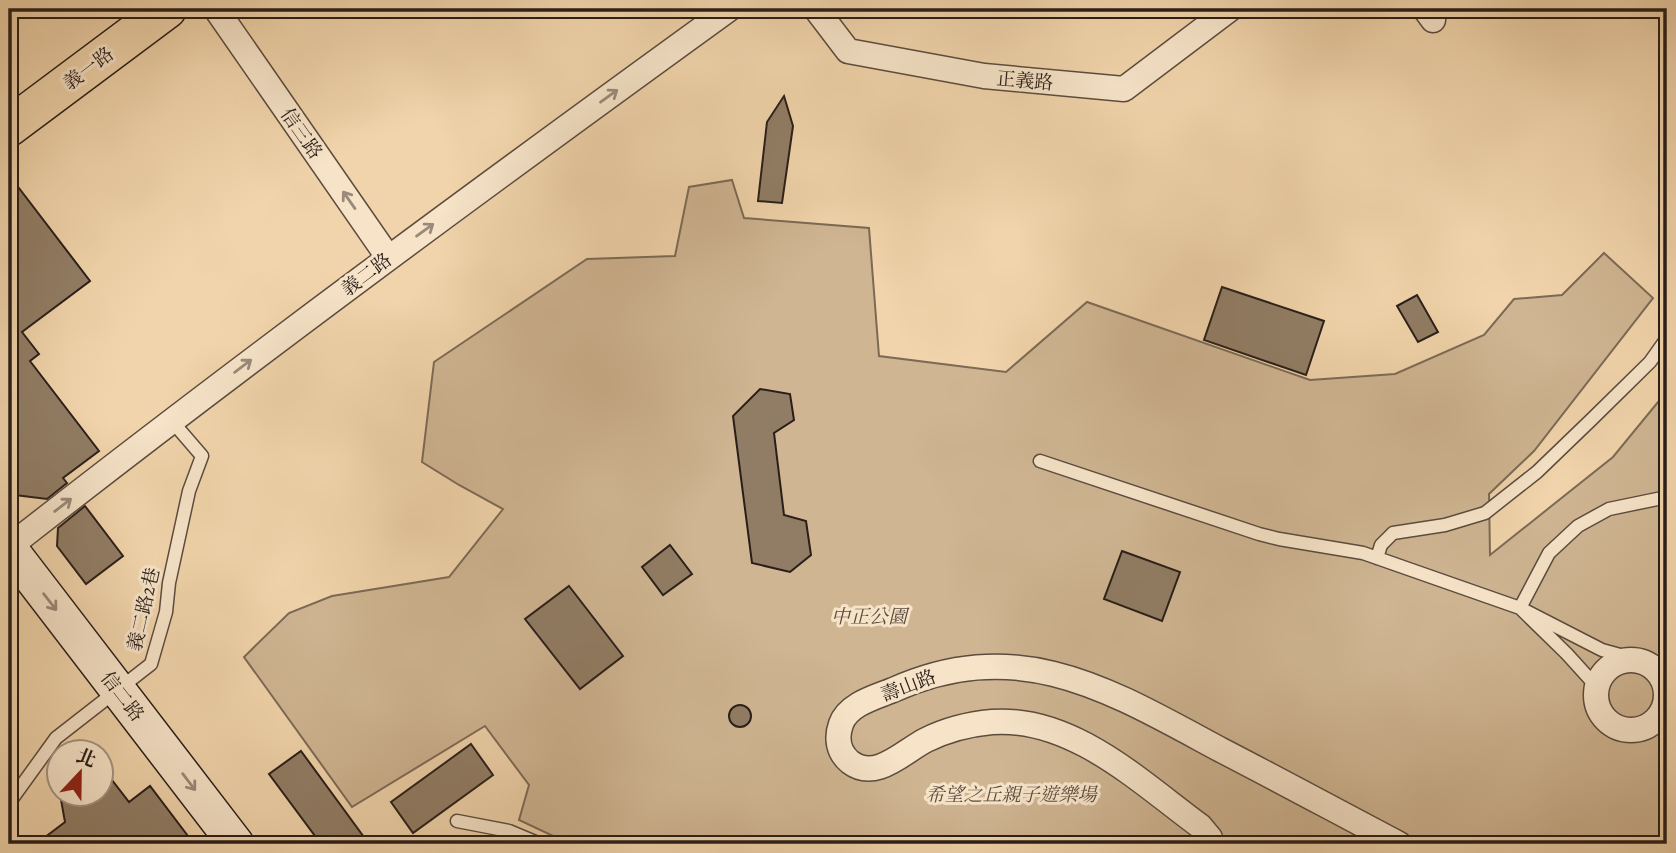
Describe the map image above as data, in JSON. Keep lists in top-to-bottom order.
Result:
{
  "streets": {
    "main road": ["義一路", "信二路"],
    "street": [
      "正義路",
      "信三路",
      "義二路",
      "壽山路"
    ],
    "lane": ["義二路2巷"]
  },
  "crossings": [
    ["信三路", "義二路"],
    ["義二路", "義二路2巷"],
    ["義二路", "信二路"],
    ["義二路2巷", "信二路"]
  ],
  "one_way": ["信三路", "義二路", "信二路"],
  "parks": ["中正公園", "希望之丘親子遊樂場"],
  "north": "top"
}
